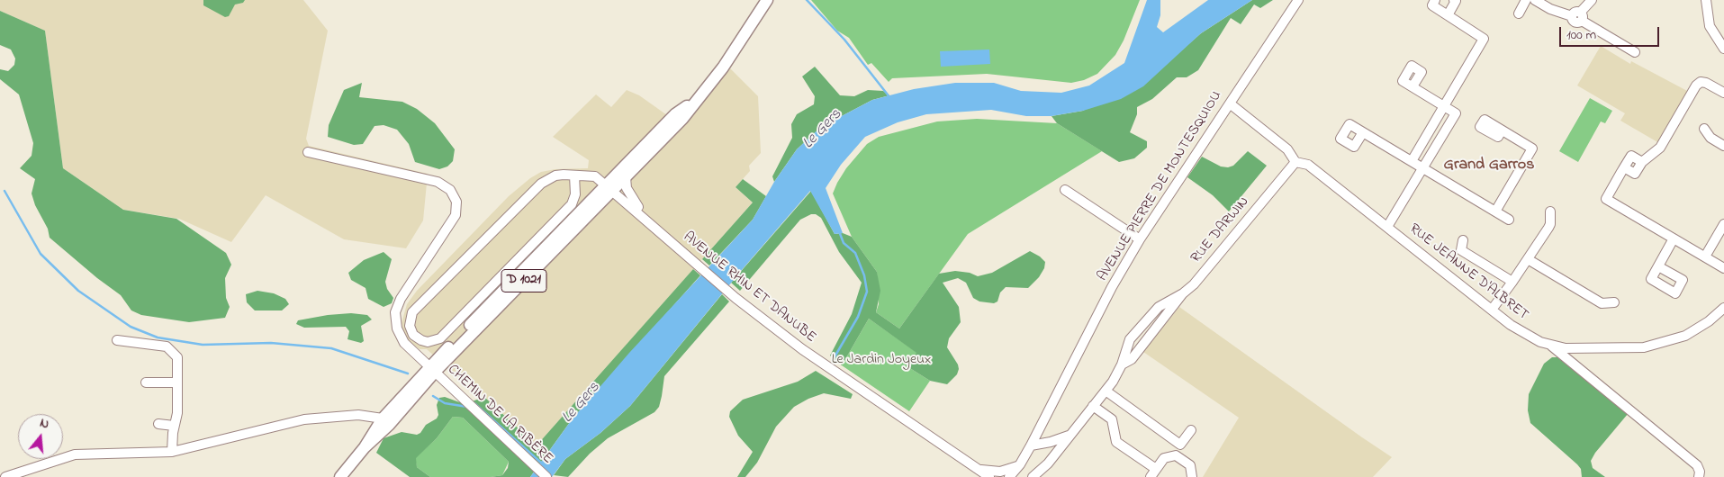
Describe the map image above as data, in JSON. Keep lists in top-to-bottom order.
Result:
{
  "streets": {
    "main road": ["D 1021"],
    "street": [
      "AVENUE PIERRE DE MONTESQUIOU",
      "RUE DARWIN",
      "RUE JEANNE D'ALBRET",
      "AVENUE RHIN ET DANUBE",
      "CHEMIN DE LA RIBÈRE"
    ]
  },
  "crossings": [
    ["AVENUE PIERRE DE MONTESQUIOU", "RUE JEANNE D'ALBRET"],
    ["RUE DARWIN", "RUE JEANNE D'ALBRET"],
    ["D 1021", "AVENUE RHIN ET DANUBE"],
    ["D 1021", "CHEMIN DE LA RIBÈRE"]
  ],
  "districts": ["Grand Garros"],
  "water": ["Le Gers"],
  "parks": ["Le Jardin Joyeux"],
  "scale_bar": "100 m",
  "north": "top"
}
